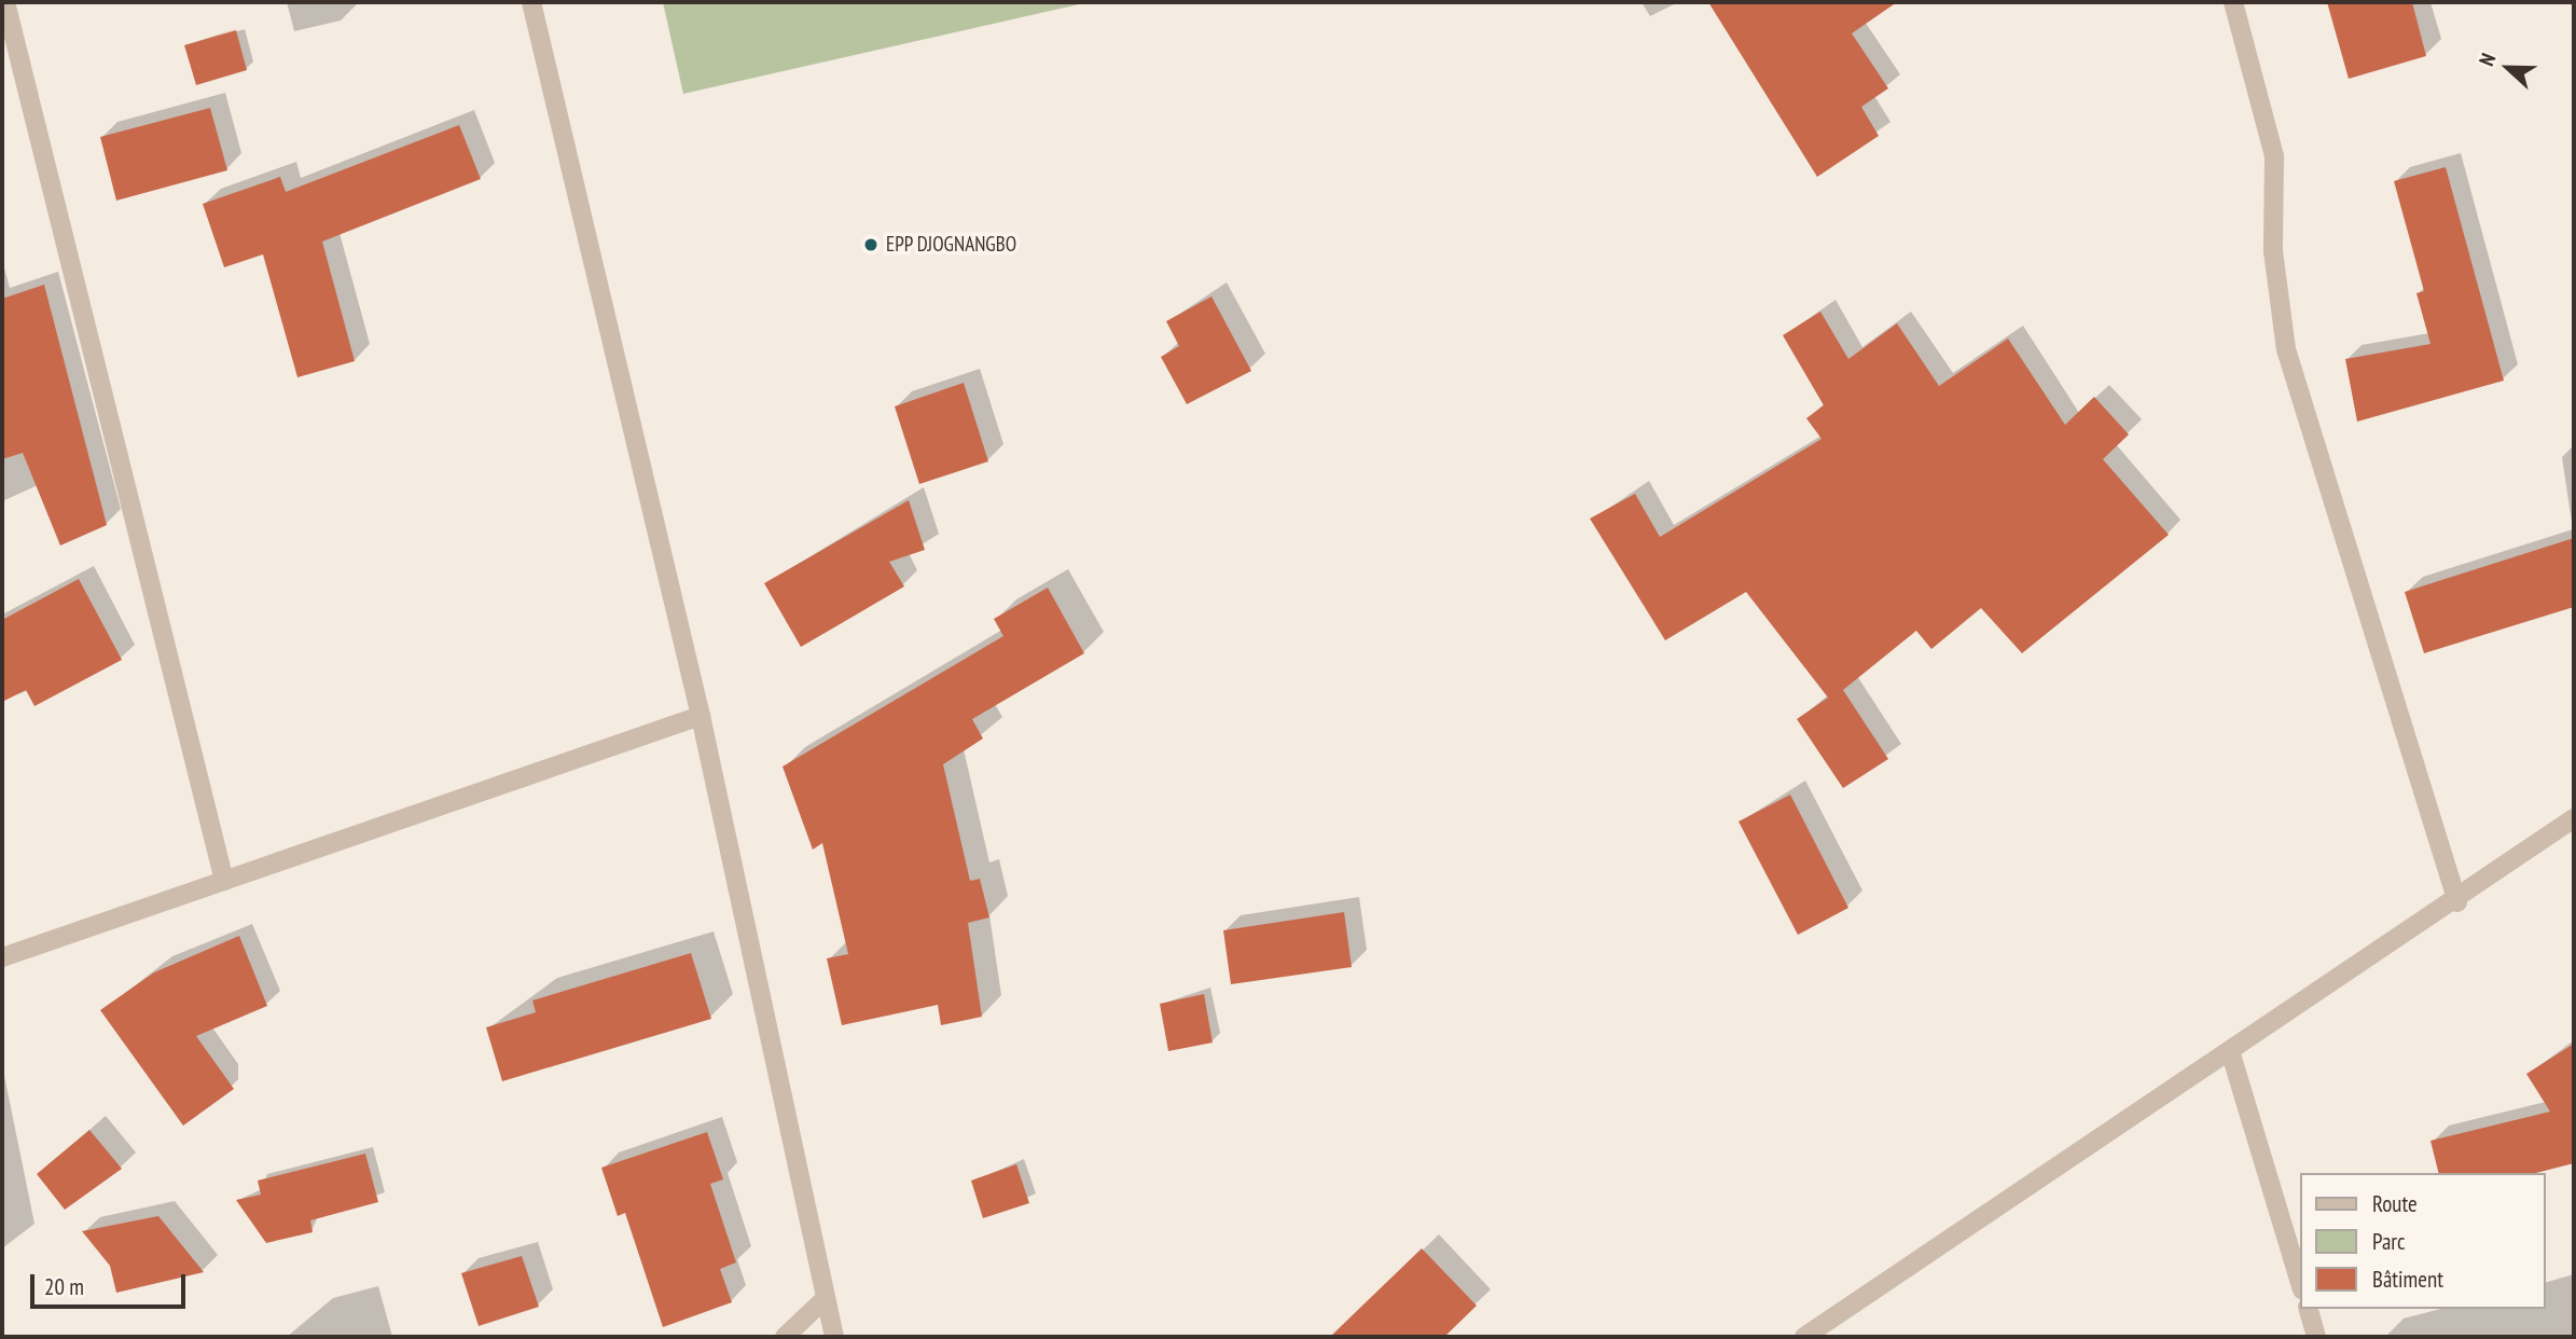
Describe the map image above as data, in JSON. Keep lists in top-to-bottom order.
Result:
{
  "places": ["EPP DJOGNANGBO"],
  "legend": ["Route", "Parc", "Bâtiment"],
  "scale_bar": "20 m",
  "north": "left"
}
